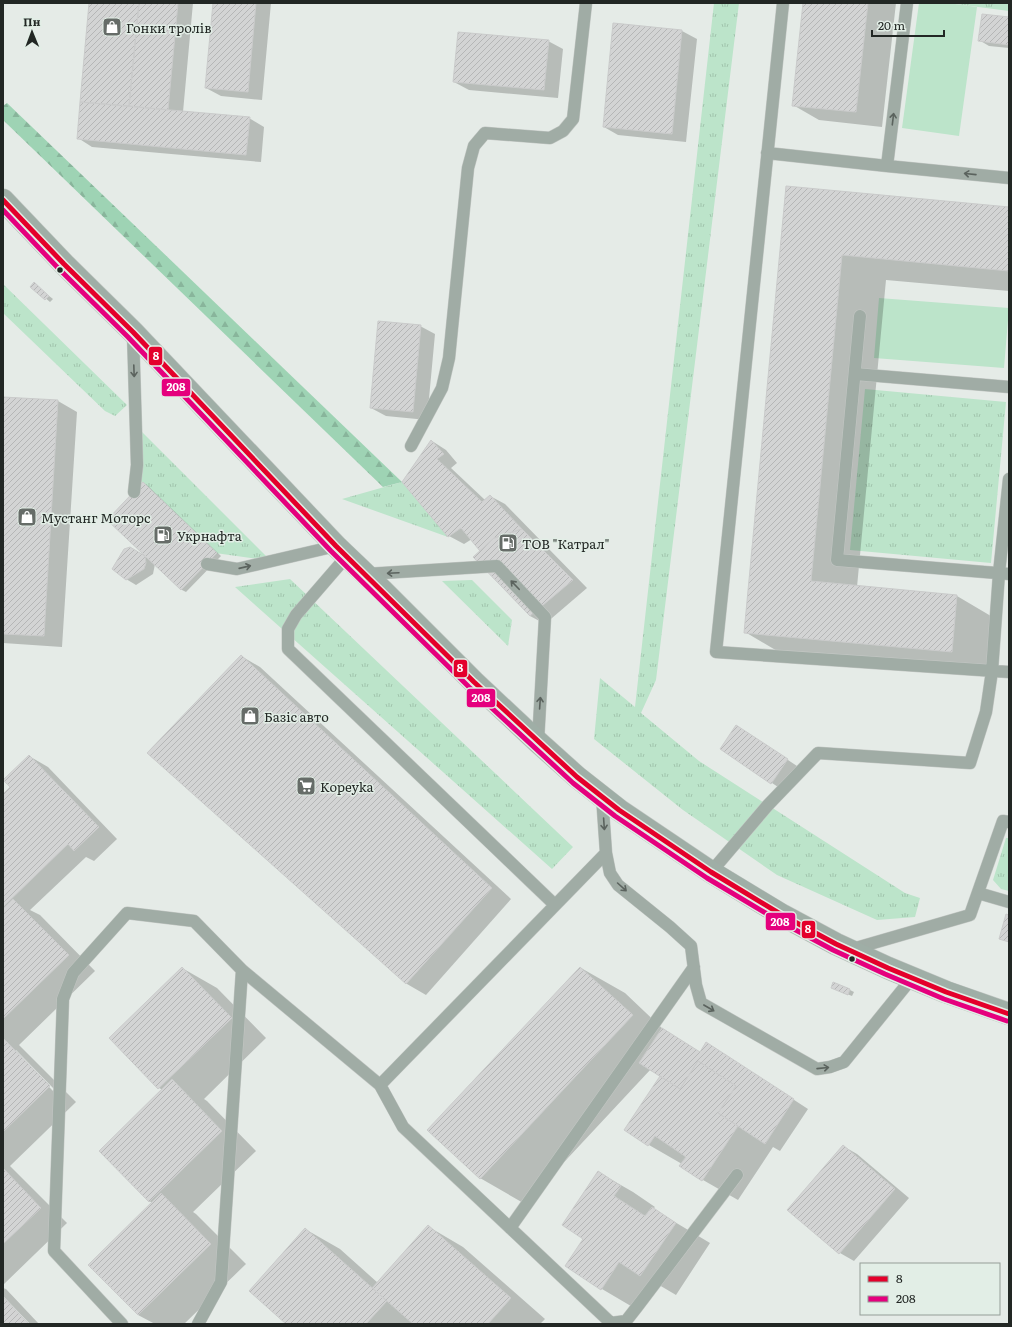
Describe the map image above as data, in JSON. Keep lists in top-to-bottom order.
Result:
{
  "places": {
    "shop": ["Гонки тролів", "Мустанг Моторс", "Базіс авто"],
    "fuel station": ["Укрнафта", "ТОВ \"Катрал\""],
    "supermarket": ["Kopeyka"]
  },
  "lines": ["transit line 8", "transit line 208"],
  "legend": ["8", "208"],
  "scale_bar": "20 m",
  "north": "top"
}
